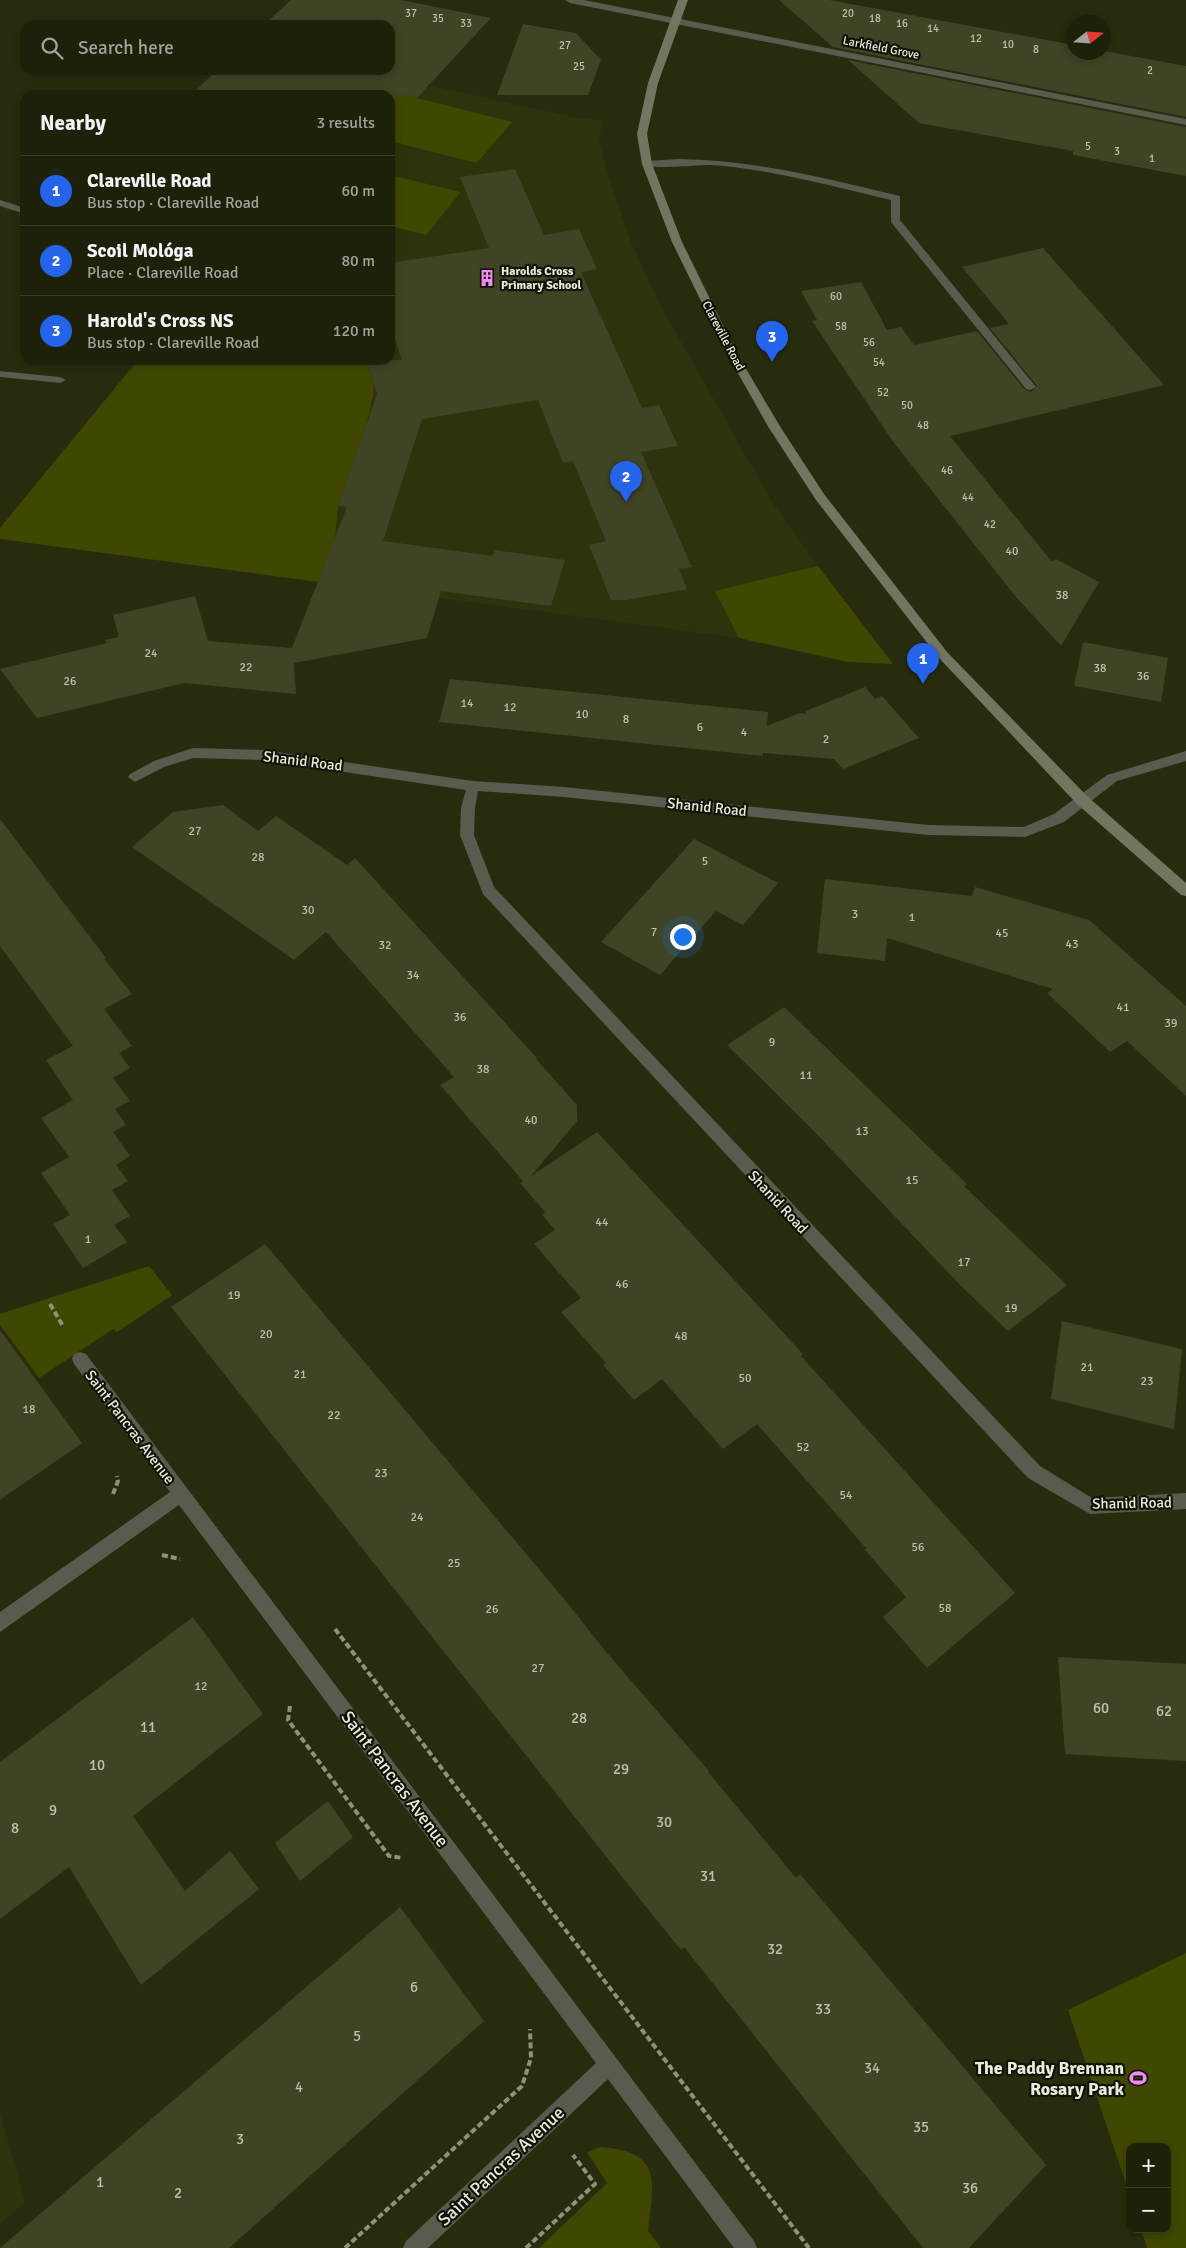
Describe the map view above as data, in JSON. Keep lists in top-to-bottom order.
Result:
{
  "streets": {
    "street": [
      "Larkfield Grove",
      "Clareville Road",
      "Shanid Road",
      "Saint Pancras Avenue"
    ]
  },
  "crossings": [
    ["Larkfield Grove", "Clareville Road"],
    ["Clareville Road", "Shanid Road"]
  ],
  "places": {
    "building": ["Harolds Cross Primary School"],
    "sports": ["The Paddy Brennan Rosary Park"]
  },
  "house_numbers": [
    "37",
    "20",
    "35",
    "18",
    "33",
    "16",
    "14",
    "12",
    "10",
    "27",
    "8",
    "25",
    "2",
    "5",
    "3",
    "1",
    "60",
    "58",
    "56",
    "54",
    "52",
    "50",
    "48",
    "46",
    "44",
    "42",
    "40",
    "38",
    "24",
    "22",
    "38",
    "36",
    "26",
    "14",
    "12",
    "10",
    "8",
    "6",
    "4",
    "2",
    "27",
    "28",
    "5",
    "30",
    "3",
    "1",
    "7",
    "45",
    "43",
    "32",
    "34",
    "41",
    "36",
    "39",
    "9",
    "38",
    "11",
    "40",
    "13",
    "15",
    "44",
    "1",
    "17",
    "46",
    "19",
    "19",
    "20",
    "48",
    "21",
    "21",
    "50",
    "23",
    "18",
    "22",
    "52",
    "23",
    "54",
    "24",
    "56",
    "25",
    "58",
    "26",
    "27",
    "12",
    "60",
    "62",
    "28",
    "11",
    "10",
    "29",
    "9",
    "30",
    "8",
    "31",
    "32",
    "6",
    "33",
    "5",
    "34",
    "4",
    "35",
    "3",
    "1",
    "36",
    "2"
  ],
  "north": "right",
  "page": {
    "search": "Search here",
    "heading": ["Nearby", "3 results"],
    "list": [
      {
        "mark": "1",
        "name": "Clareville Road",
        "note": "Bus stop · Clareville Road",
        "value": "60 m"
      },
      {
        "mark": "2",
        "name": "Scoil Mológa",
        "note": "Place · Clareville Road",
        "value": "80 m"
      },
      {
        "mark": "3",
        "name": "Harold's Cross NS",
        "note": "Bus stop · Clareville Road",
        "value": "120 m"
      }
    ],
    "pins": ["3", "2", "1"],
    "map_buttons": ["+", "−"]
  }
}
